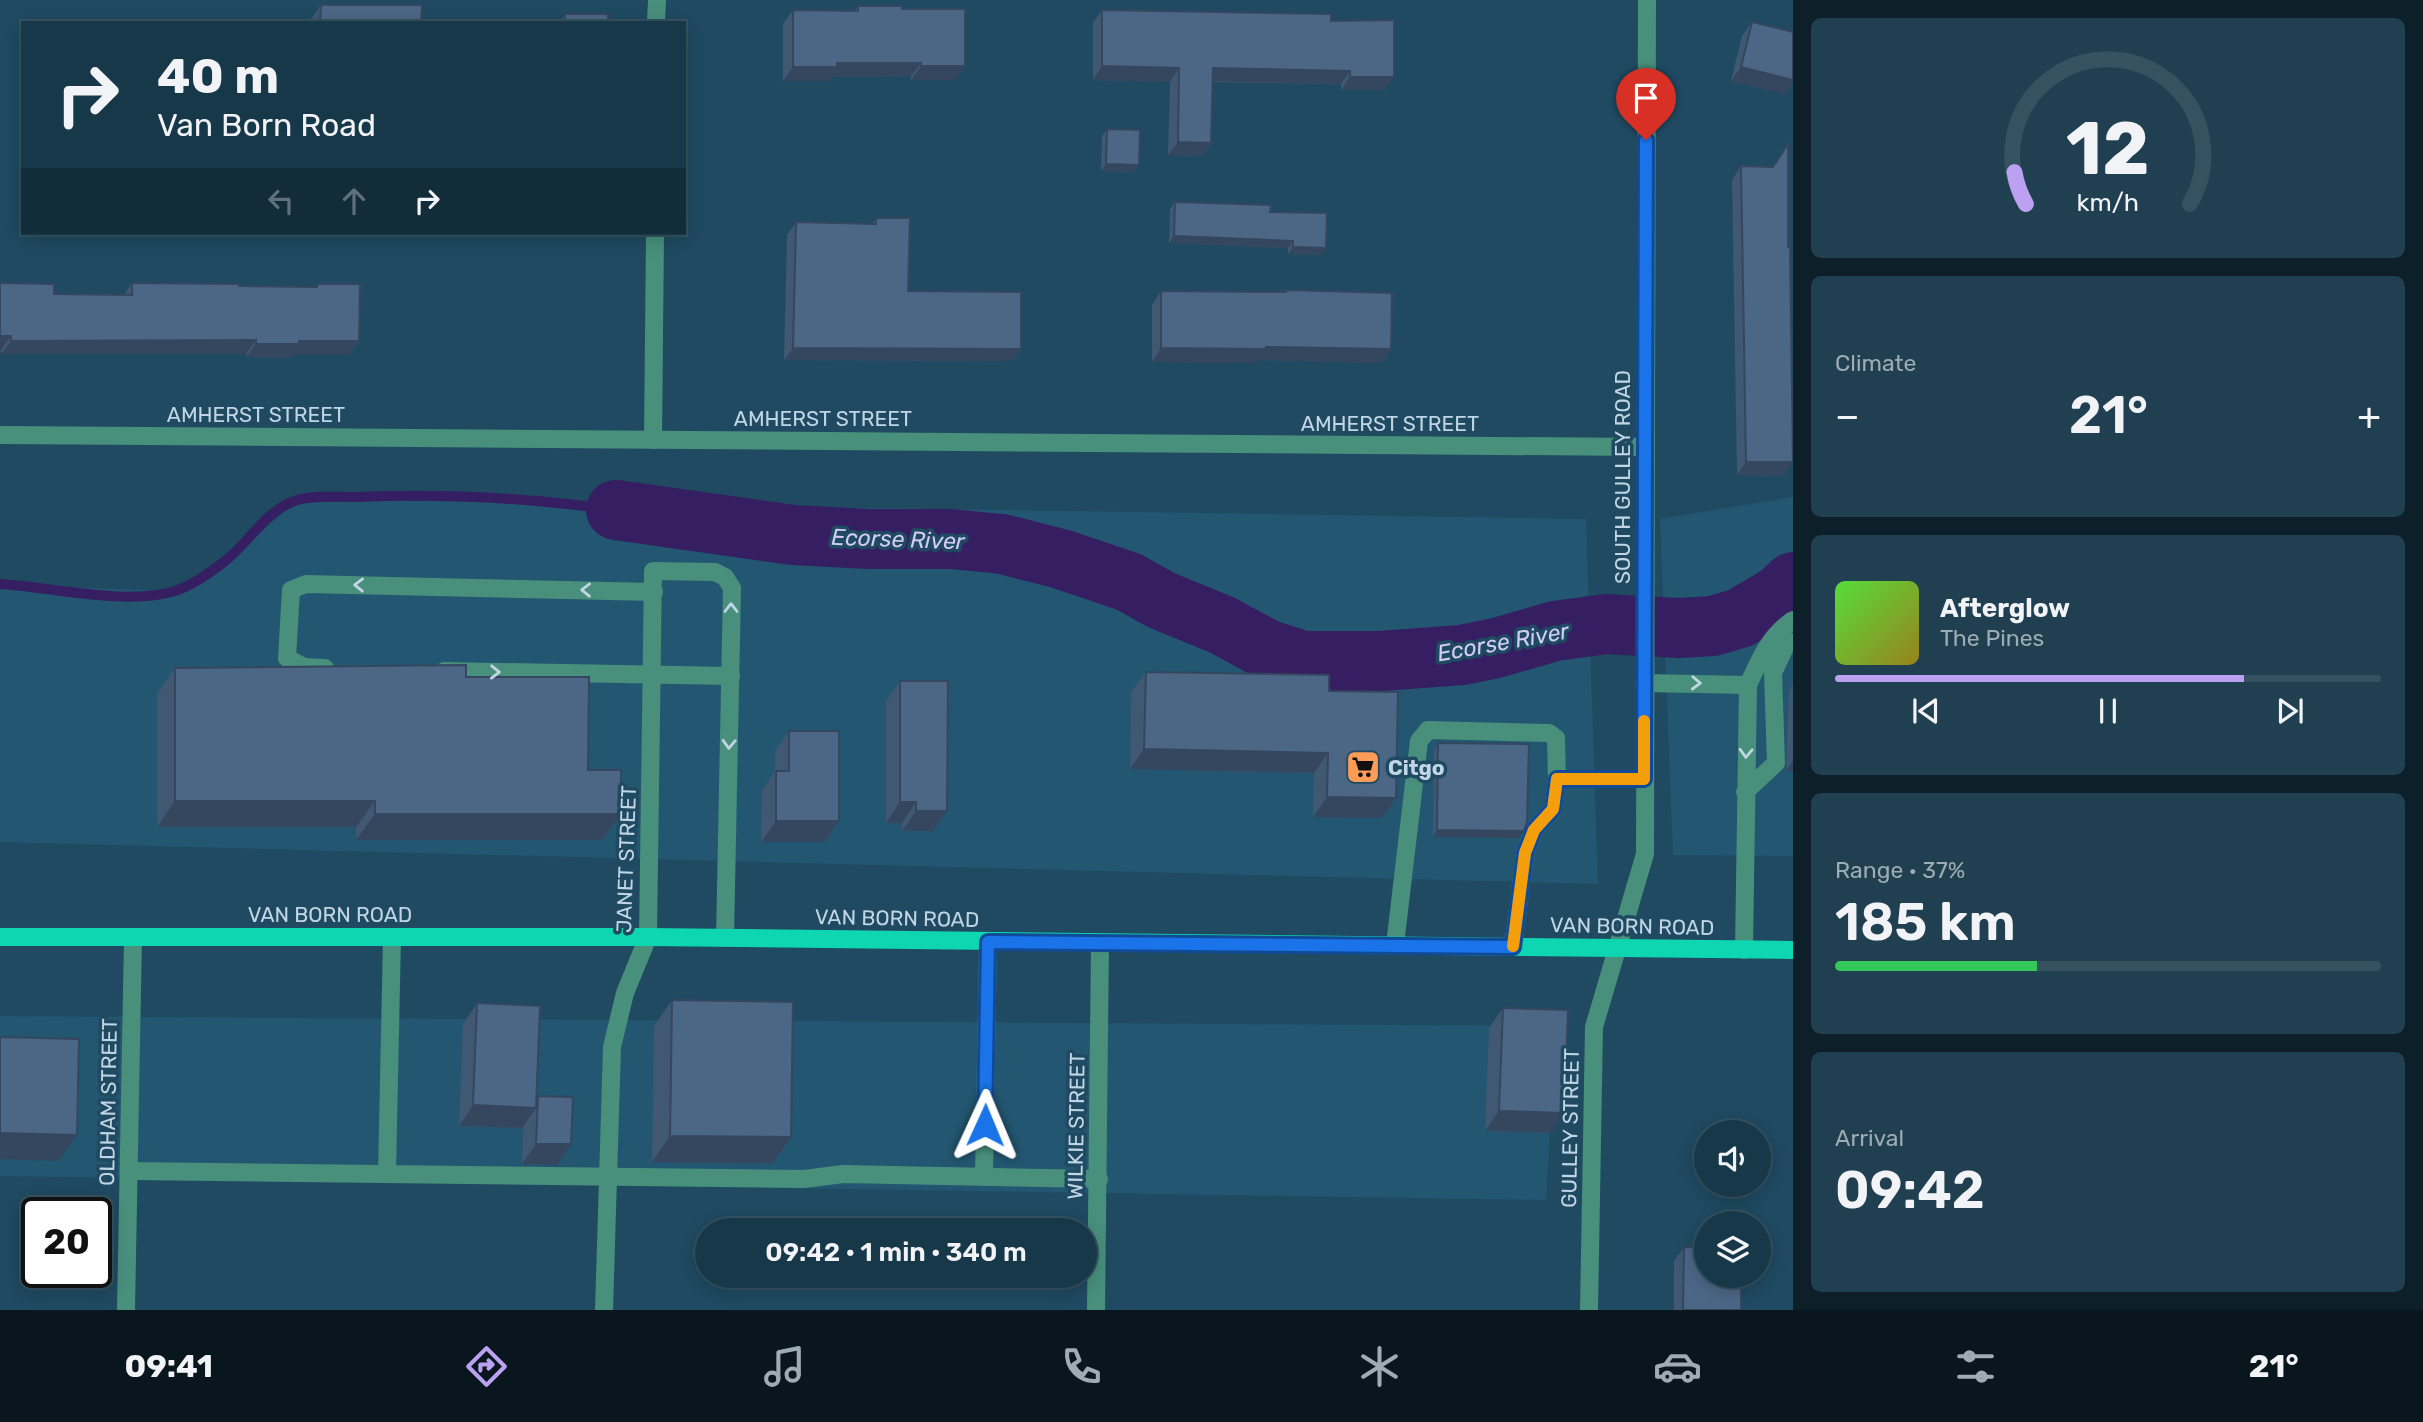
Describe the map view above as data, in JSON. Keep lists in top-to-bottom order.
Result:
{
  "streets": {
    "main road": ["VAN BORN ROAD"],
    "street": [
      "AMHERST STREET",
      "SOUTH GULLEY ROAD",
      "JANET STREET",
      "OLDHAM STREET",
      "WILKIE STREET",
      "GULLEY STREET"
    ]
  },
  "crossings": [
    ["AMHERST STREET", "SOUTH GULLEY ROAD"],
    ["SOUTH GULLEY ROAD", "VAN BORN ROAD"],
    ["SOUTH GULLEY ROAD", "GULLEY STREET"],
    ["JANET STREET", "VAN BORN ROAD"],
    ["VAN BORN ROAD", "OLDHAM STREET"],
    ["VAN BORN ROAD", "WILKIE STREET"],
    ["VAN BORN ROAD", "GULLEY STREET"]
  ],
  "water": ["Ecorse River"],
  "places": {
    "supermarket": ["Citgo"]
  },
  "page": {
    "turn": ["40 m", "Van Born Road"],
    "tile": [
      "Climate",
      ["Range · 37%", "185 km"],
      ["Arrival", "09:42"]
    ],
    "heat": ["−", "21°", "+"],
    "song": ["Afterglow", "The Pines"],
    "limit": "20",
    "trip": "09:42 · 1 min · 340 m",
    "tabs": ["09:41", "21°"],
    "gauge": ["12", "km/h"]
  }
}
